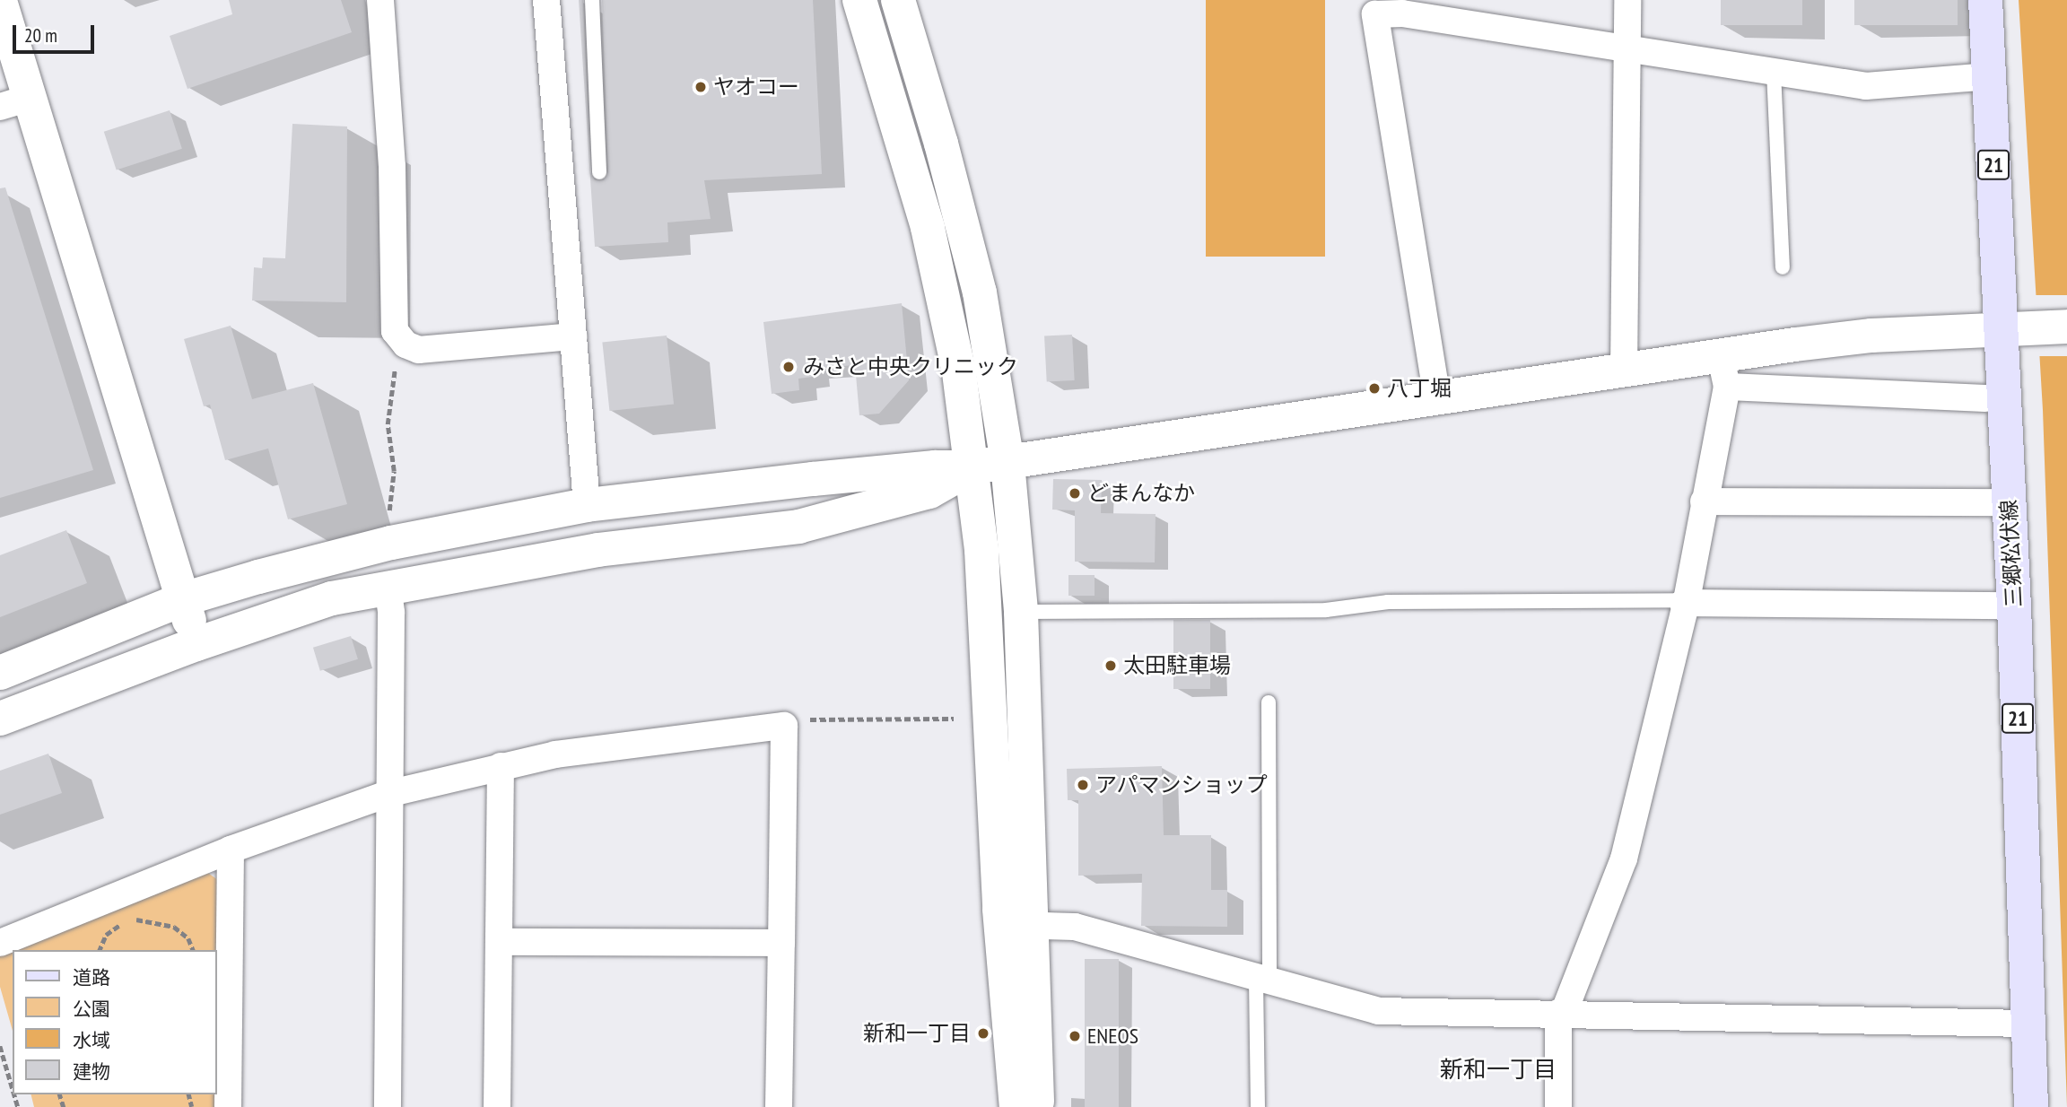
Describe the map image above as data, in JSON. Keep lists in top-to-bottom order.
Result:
{
  "streets": {
    "main road": ["21", "三郷松伏線"]
  },
  "districts": ["新和一丁目"],
  "places": [
    "ヤオコー",
    "みさと中央クリニック",
    "八丁堀",
    "どまんなか",
    "太田駐車場",
    "アパマンショップ",
    "新和一丁目",
    "ENEOS"
  ],
  "legend": [
    "道路",
    "公園",
    "水域",
    "建物"
  ],
  "scale_bar": "20 m"
}
